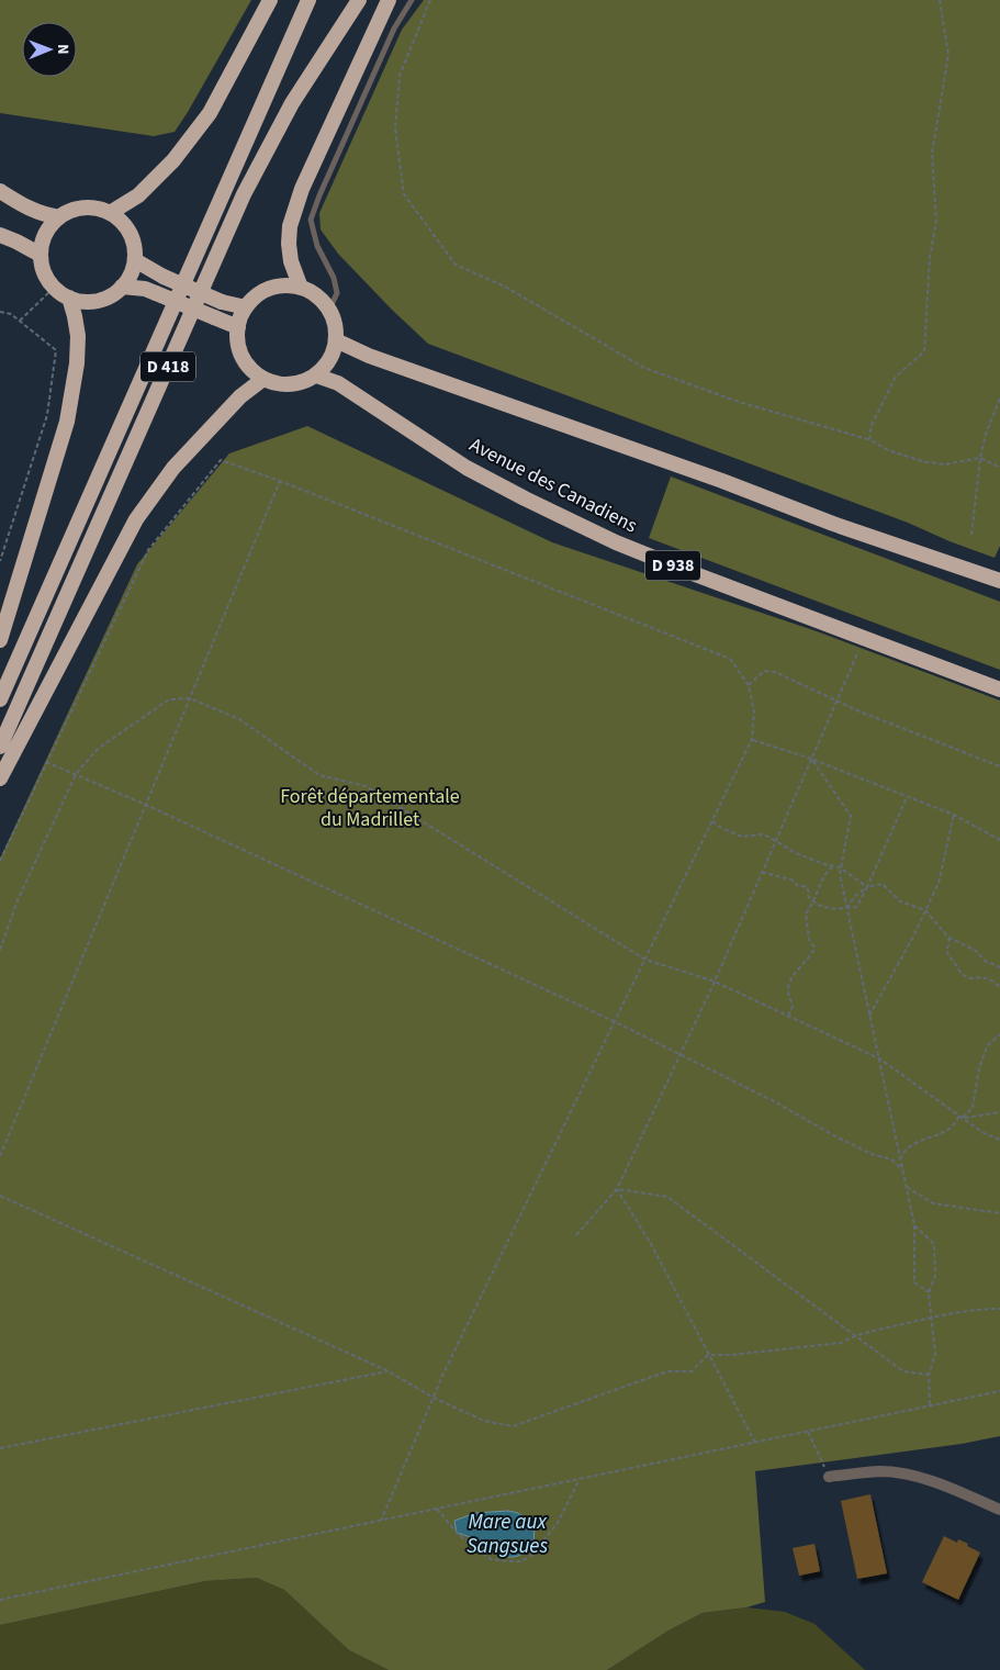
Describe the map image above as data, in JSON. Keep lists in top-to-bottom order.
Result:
{
  "streets": {
    "highway": ["D 418", "Avenue des Canadiens", "D 938"]
  },
  "water": ["Mare aux Sangsues"],
  "parks": ["Forêt départementale du Madrillet"],
  "north": "right"
}
